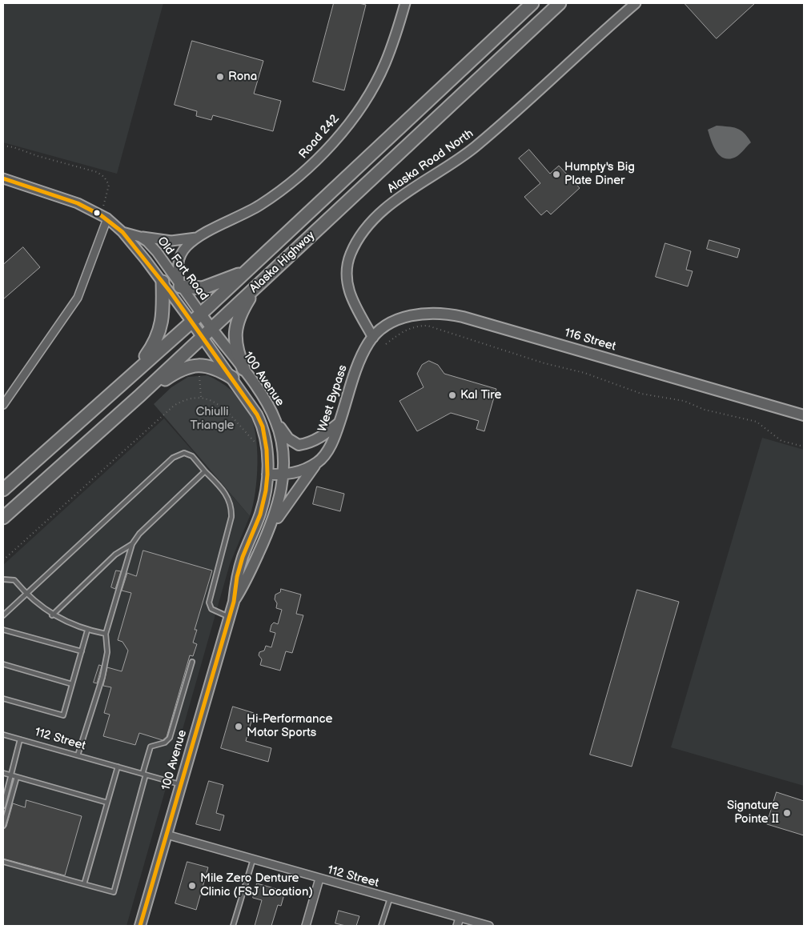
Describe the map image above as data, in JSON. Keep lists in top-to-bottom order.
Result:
{
  "streets": {
    "highway": ["Alaska Highway"],
    "main road": ["116 Street", "100 Avenue", "West Bypass"],
    "street": [
      "Road 242",
      "Alaska Road North",
      "Old Fort Road",
      "112 Street"
    ]
  },
  "crossings": [
    ["Road 242", "Old Fort Road"],
    ["Alaska Road North", "116 Street"],
    ["Alaska Road North", "West Bypass"],
    ["Alaska Highway", "Old Fort Road"],
    ["Alaska Highway", "100 Avenue"],
    ["Old Fort Road", "100 Avenue"],
    ["116 Street", "West Bypass"],
    ["100 Avenue", "West Bypass"],
    ["100 Avenue", "112 Street"]
  ],
  "parks": ["Chiulli Triangle"],
  "places": [
    "Rona",
    "Humpty's Big Plate Diner",
    "Kal Tire",
    "Hi-Performance Motor Sports",
    "Signature Pointe II",
    "Mile Zero Denture Clinic (FSJ Location)"
  ]
}
